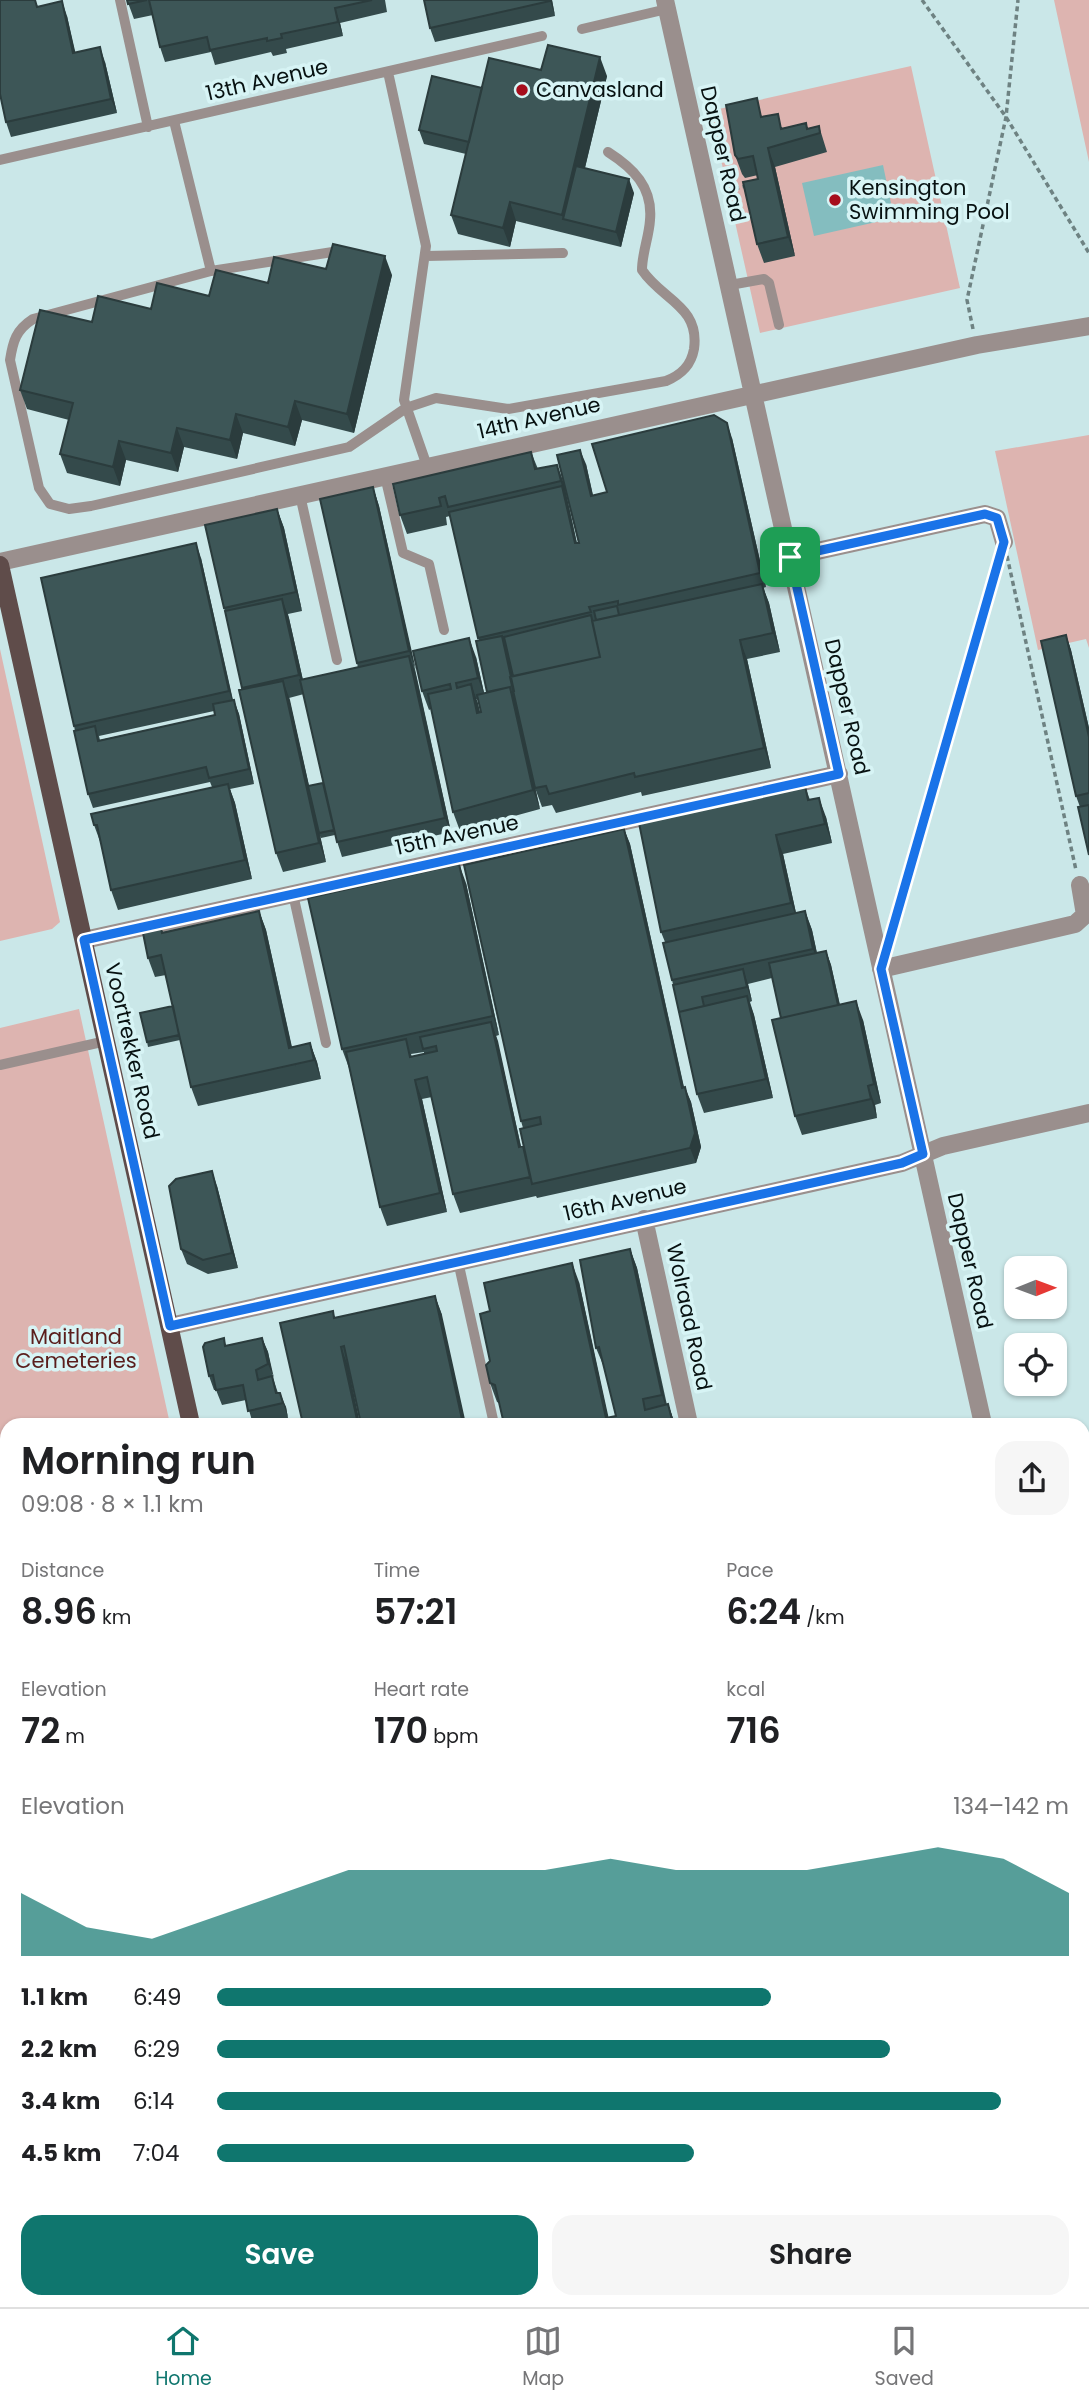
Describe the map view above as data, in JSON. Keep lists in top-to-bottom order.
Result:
{
  "streets": {
    "main road": ["Voortrekker Road"],
    "street": [
      "Dapper Road",
      "14th Avenue",
      "15th Avenue",
      "16th Avenue",
      "Wolraad Road"
    ],
    "lane": ["13th Avenue"]
  },
  "crossings": [
    ["Dapper Road", "14th Avenue"],
    ["Dapper Road", "15th Avenue"],
    ["Dapper Road", "16th Avenue"],
    ["14th Avenue", "Voortrekker Road"],
    ["15th Avenue", "Voortrekker Road"],
    ["Voortrekker Road", "16th Avenue"],
    ["16th Avenue", "Wolraad Road"]
  ],
  "parks": ["Maitland Cemeteries"],
  "places": ["Canvasland", "Kensington Swimming Pool"],
  "north": "right",
  "page": {
    "heading": ["Morning run", "09:08 · 8 × 1.1 km"],
    "stats": [
      ["Distance", "8.96 km"],
      ["Time", "57:21"],
      ["Pace", "6:24 /km"],
      ["Elevation", "72 m"],
      ["Heart rate", "170 bpm"],
      ["kcal", "716"]
    ],
    "chart": ["Elevation", "134–142 m"],
    "list": [
      {
        "name": "1.1 km",
        "note": "6:49"
      },
      {
        "name": "2.2 km",
        "note": "6:29"
      },
      {
        "name": "3.4 km",
        "note": "6:14"
      },
      {
        "name": "4.5 km",
        "note": "7:04"
      }
    ],
    "buttons": ["Save", "Share"],
    "tabs": ["Home", "Map", "Saved"]
  }
}
